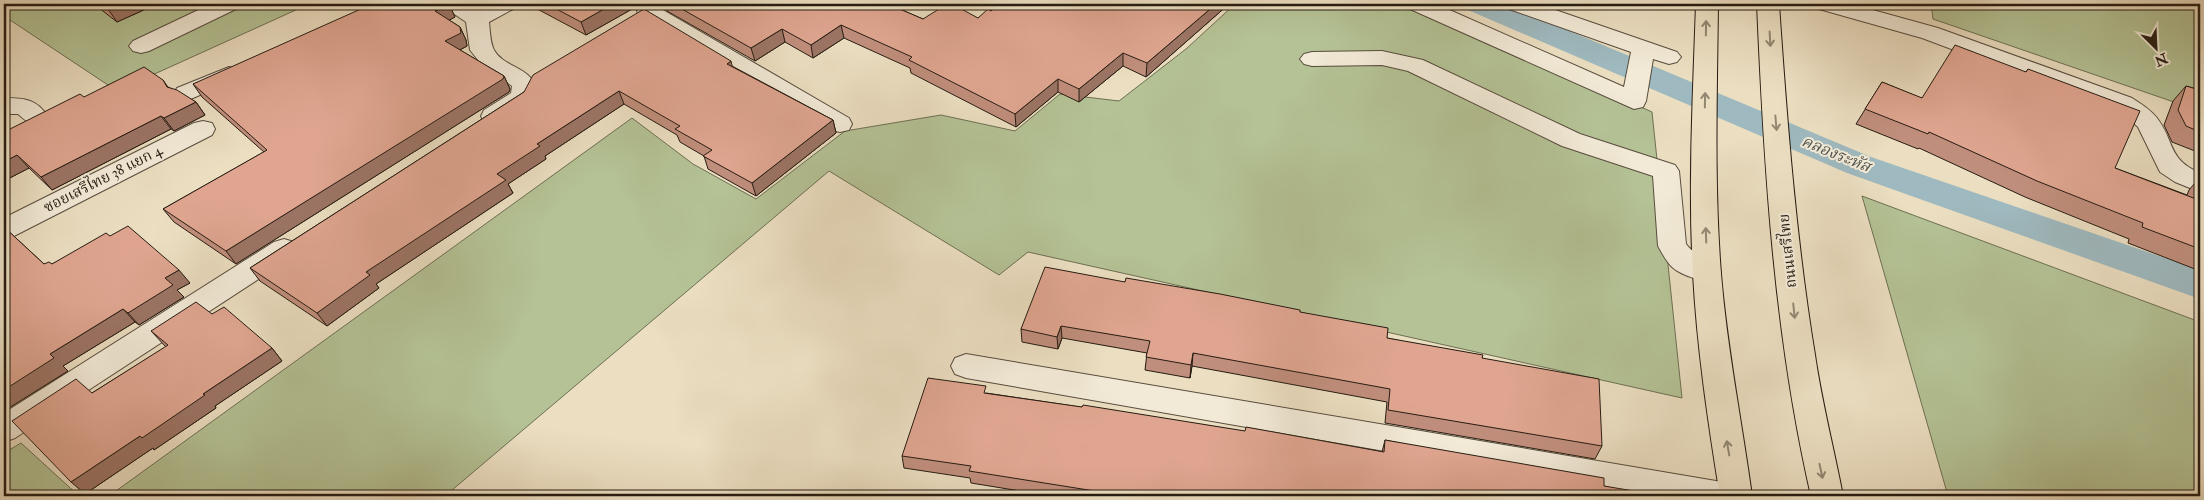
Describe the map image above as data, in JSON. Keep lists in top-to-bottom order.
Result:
{
  "streets": {
    "main road": ["ถนนเสรีไทย"],
    "street": ["ซอยเสรีไทย 38 แยก 4"]
  },
  "water": ["คลองระหัส"],
  "north": "bottom right"
}
